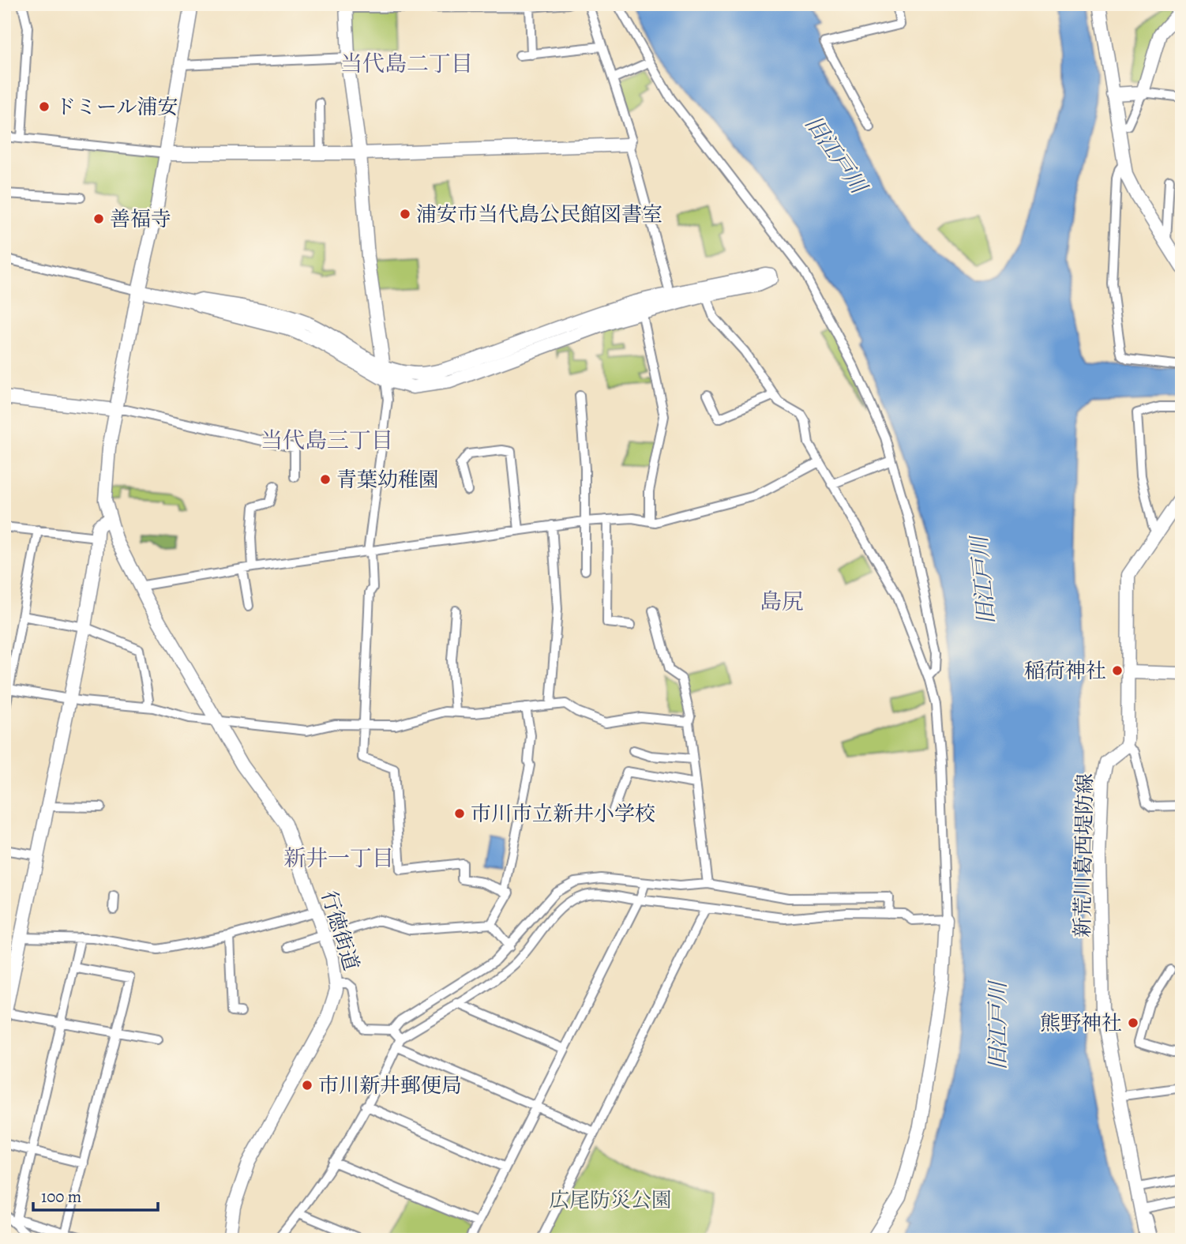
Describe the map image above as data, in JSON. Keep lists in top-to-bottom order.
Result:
{
  "streets": {
    "street": ["新荒川葛西堤防線", "行徳街道"]
  },
  "districts": [
    "当代島二丁目",
    "当代島三丁目",
    "島尻",
    "新井一丁目"
  ],
  "water": ["旧江戸川"],
  "parks": ["広尾防災公園"],
  "places": [
    "ドミール浦安",
    "浦安市当代島公民館図書室",
    "善福寺",
    "青葉幼稚園",
    "稲荷神社",
    "市川市立新井小学校",
    "熊野神社",
    "市川新井郵便局"
  ],
  "scale_bar": "100 m"
}
